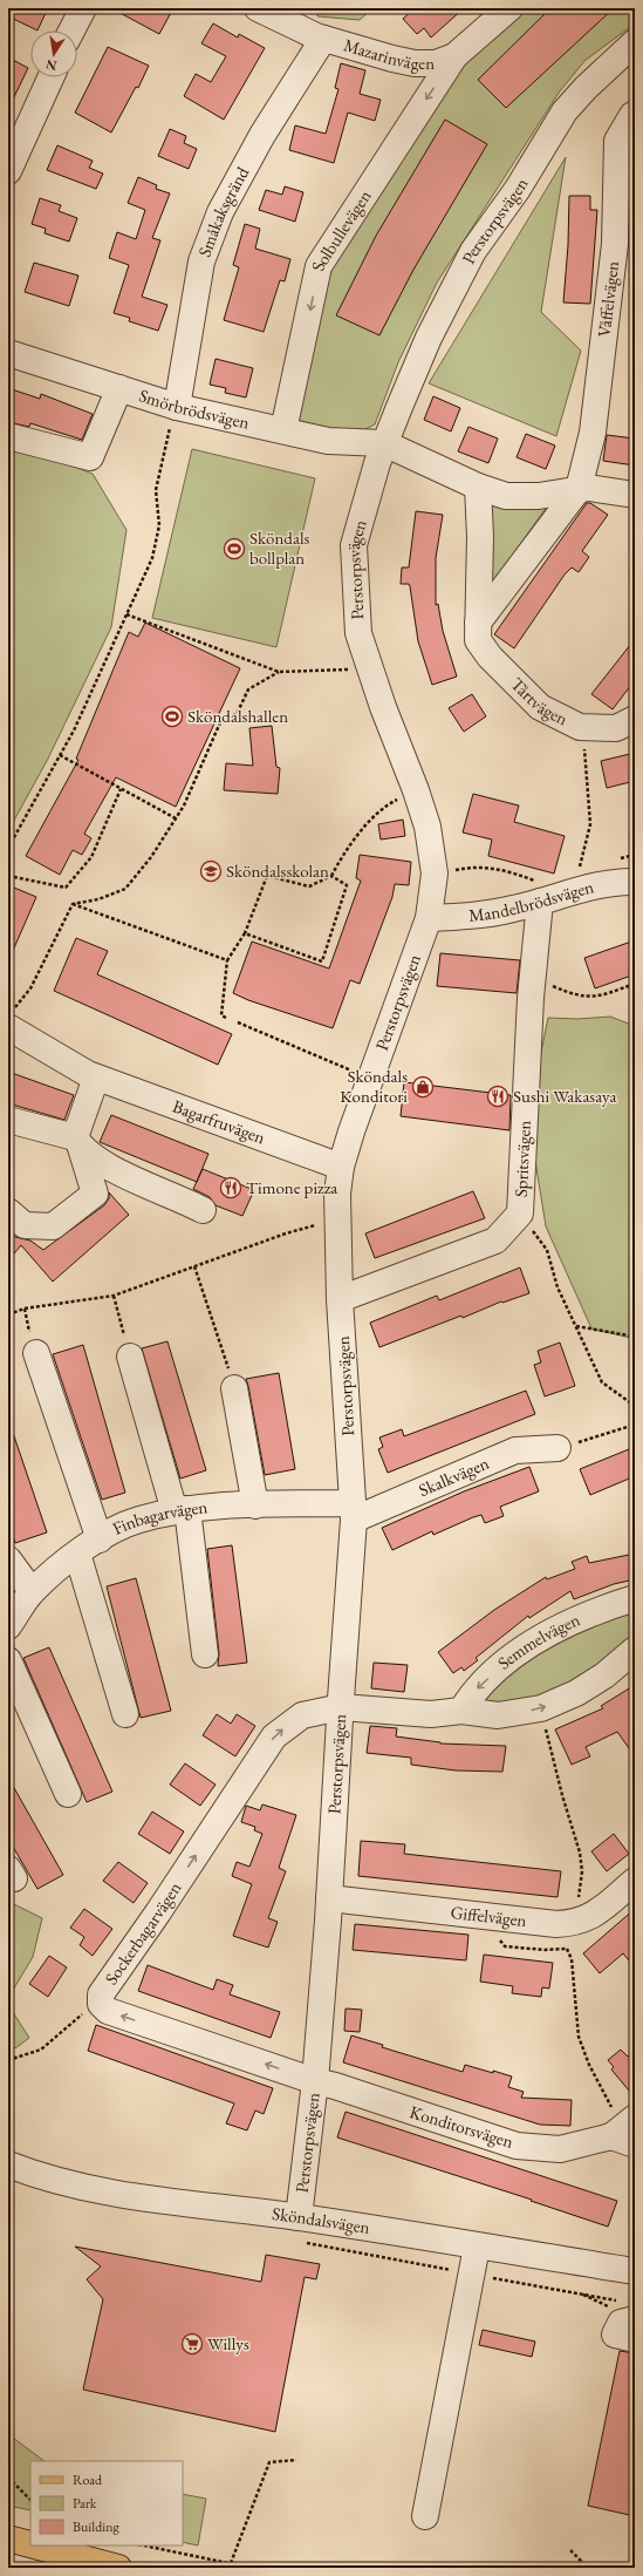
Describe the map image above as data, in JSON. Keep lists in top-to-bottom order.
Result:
{
  "streets": {
    "street": [
      "Mazarinvägen",
      "Småkaksgränd",
      "Perstorpsvägen",
      "Solbullevägen",
      "Våffelvägen",
      "Smörbrödsvägen",
      "Tårtvägen",
      "Mandelbrödsvägen",
      "Bagarfruvägen",
      "Spritsvägen",
      "Skalkvägen",
      "Finbagarvägen",
      "Semmelvägen",
      "Giffelvägen",
      "Sockerbagarvägen",
      "Konditorsvägen",
      "Sköndalsvägen"
    ]
  },
  "crossings": [
    ["Mazarinvägen", "Småkaksgränd"],
    ["Mazarinvägen", "Solbullevägen"],
    ["Småkaksgränd", "Smörbrödsvägen"],
    ["Perstorpsvägen", "Smörbrödsvägen"],
    ["Perstorpsvägen", "Mandelbrödsvägen"],
    ["Perstorpsvägen", "Bagarfruvägen"],
    ["Perstorpsvägen", "Spritsvägen"],
    ["Perstorpsvägen", "Skalkvägen"],
    ["Perstorpsvägen", "Finbagarvägen"],
    ["Perstorpsvägen", "Giffelvägen"],
    ["Perstorpsvägen", "Sockerbagarvägen"],
    ["Perstorpsvägen", "Konditorsvägen"],
    ["Perstorpsvägen", "Sköndalsvägen"],
    ["Solbullevägen", "Smörbrödsvägen"],
    ["Mandelbrödsvägen", "Spritsvägen"],
    ["Skalkvägen", "Finbagarvägen"],
    ["Sockerbagarvägen", "Konditorsvägen"]
  ],
  "one_way": ["Solbullevägen"],
  "places": {
    "sports": ["Sköndals bollplan", "Sköndalshallen"],
    "school or university": ["Sköndalsskolan"],
    "shop": ["Sköndals Konditori"],
    "restaurant": ["Sushi Wakasaya", "Timone pizza"],
    "supermarket": ["Willys"]
  },
  "legend": ["Road", "Park", "Building"],
  "north": "bottom"
}
